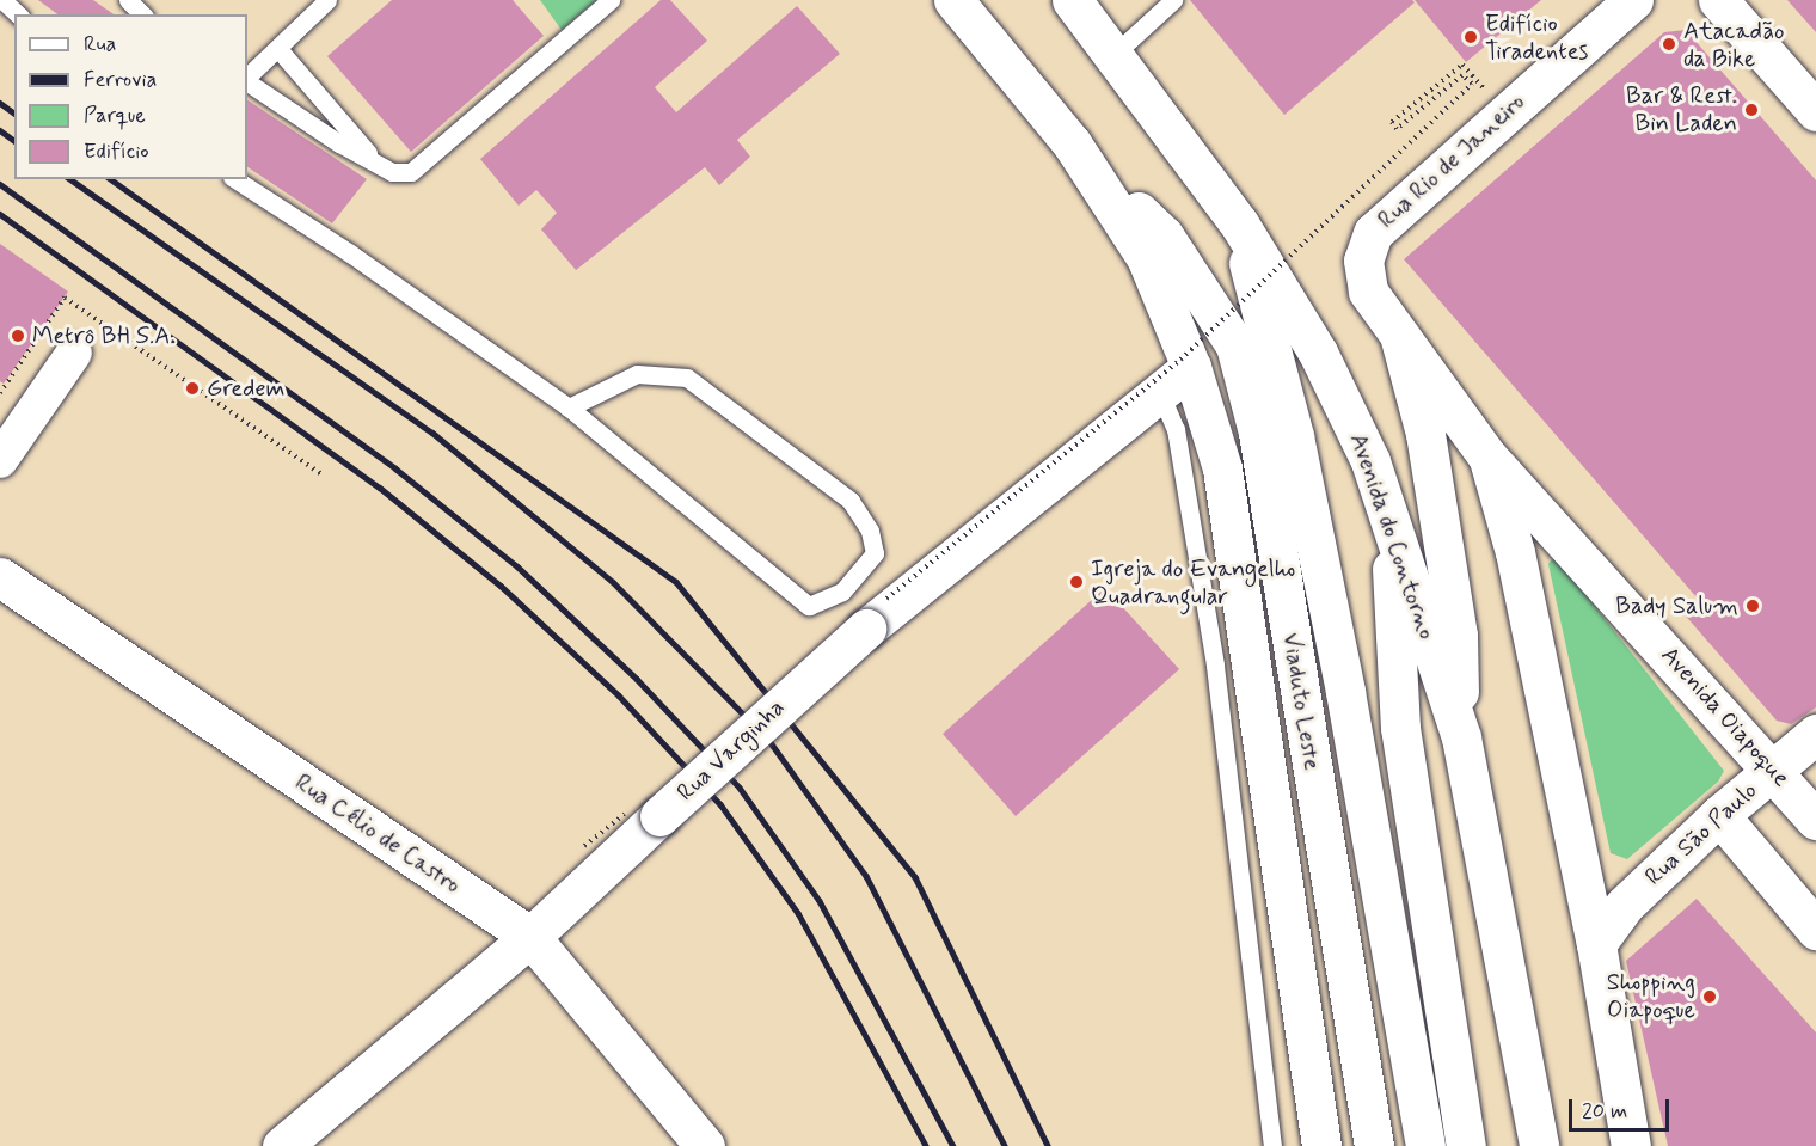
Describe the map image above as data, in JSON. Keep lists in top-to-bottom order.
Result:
{
  "streets": {
    "main road": [
      "Rua Rio de Janeiro",
      "Avenida do Contorno",
      "Viaduto Leste",
      "Avenida Oiapoque",
      "Rua Varginha",
      "Rua Célio de Castro",
      "Rua São Paulo"
    ]
  },
  "crossings": [
    ["Rua Rio de Janeiro", "Avenida Oiapoque"],
    ["Avenida do Contorno", "Viaduto Leste"],
    ["Avenida Oiapoque", "Rua São Paulo"],
    ["Rua Varginha", "Rua Célio de Castro"]
  ],
  "places": [
    "Edifício Tiradentes",
    "Atacadão da Bike",
    "Bar & Rest. Bin Laden",
    "Metrô BH S.A.",
    "Gredem",
    "Igreja do Evangelho Quadrangular",
    "Bady Salum",
    "Shopping Oiapoque"
  ],
  "legend": [
    "Rua",
    "Ferrovia",
    "Parque",
    "Edifício"
  ],
  "scale_bar": "20 m"
}
